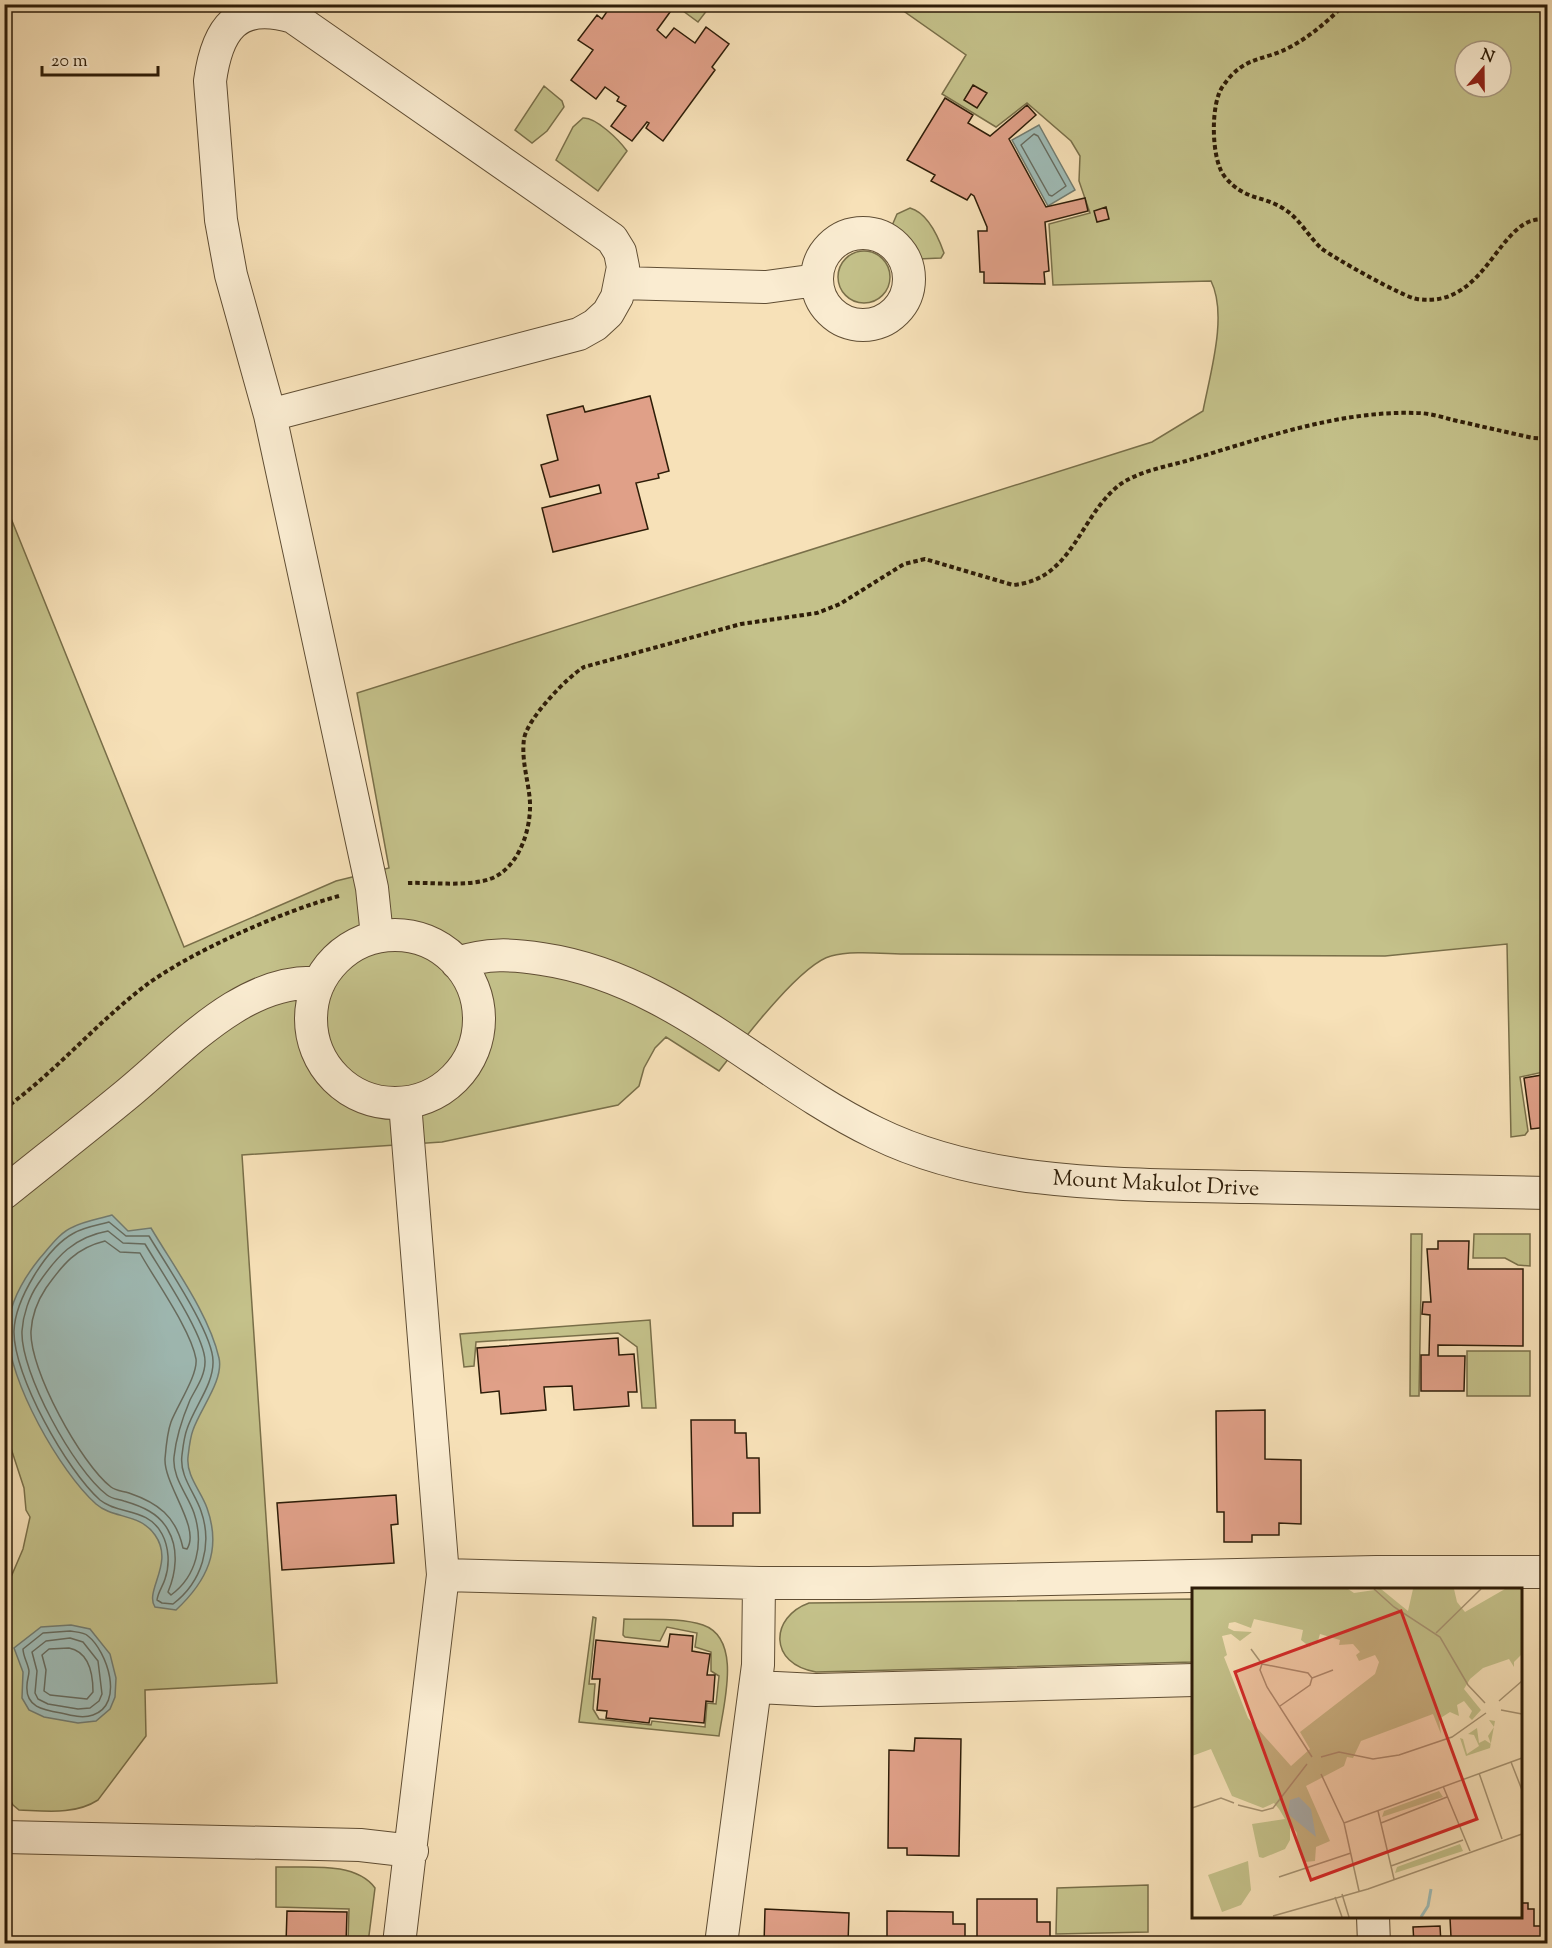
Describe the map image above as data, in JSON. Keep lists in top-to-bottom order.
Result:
{
  "streets": {
    "street": ["Mount Makulot Drive"]
  },
  "scale_bar": "20 m",
  "north": "top"
}
